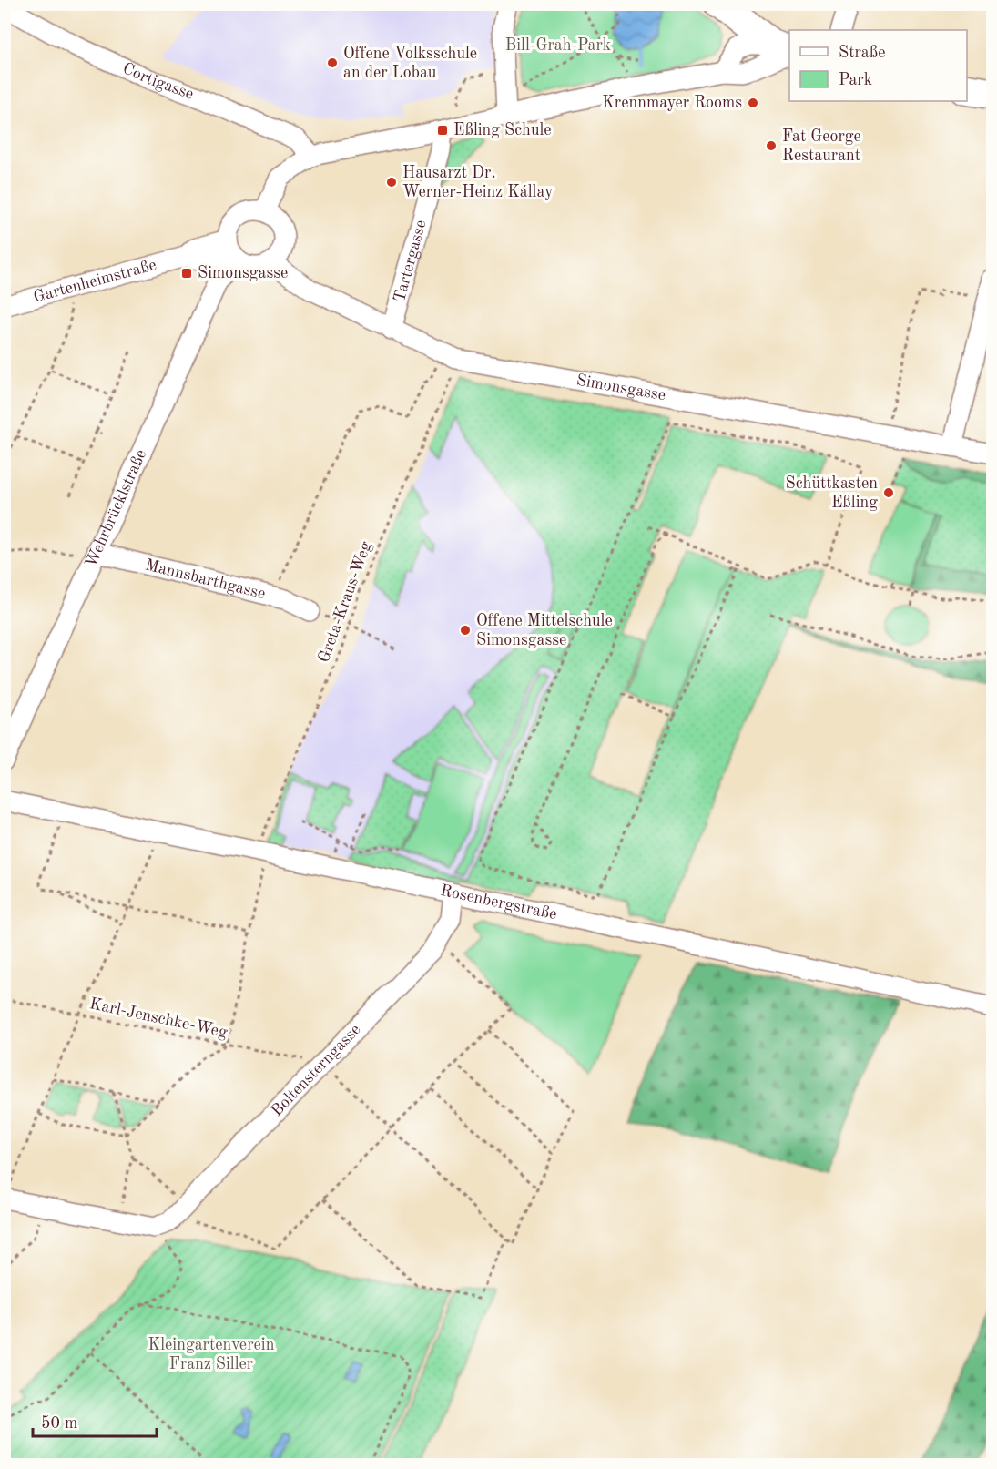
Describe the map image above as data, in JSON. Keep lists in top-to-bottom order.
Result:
{
  "streets": {
    "street": [
      "Cortigasse",
      "Tartergasse",
      "Gartenheimstraße",
      "Simonsgasse",
      "Wehrbrücklstraße",
      "Mannsbarthgasse",
      "Rosenbergstraße",
      "Boltensterngasse"
    ],
    "path": ["Greta-Kraus-Weg", "Karl-Jenschke-Weg"]
  },
  "crossings": [
    ["Tartergasse", "Simonsgasse"],
    ["Gartenheimstraße", "Simonsgasse"],
    ["Gartenheimstraße", "Wehrbrücklstraße"],
    ["Simonsgasse", "Wehrbrücklstraße"],
    ["Wehrbrücklstraße", "Mannsbarthgasse"],
    ["Rosenbergstraße", "Boltensterngasse"]
  ],
  "parks": ["Bill-Grah-Park", "Kleingartenverein Franz Siller"],
  "places": {
    "other": [
      "Offene Volksschule an der Lobau",
      "Krennmayer Rooms",
      "Fat George Restaurant",
      "Hausarzt Dr. Werner-Heinz Kállay",
      "Schüttkasten Eßling",
      "Offene Mittelschule Simonsgasse"
    ],
    "transit": ["Eßling Schule", "Simonsgasse"]
  },
  "legend": ["Straße", "Park"],
  "scale_bar": "50 m"
}
